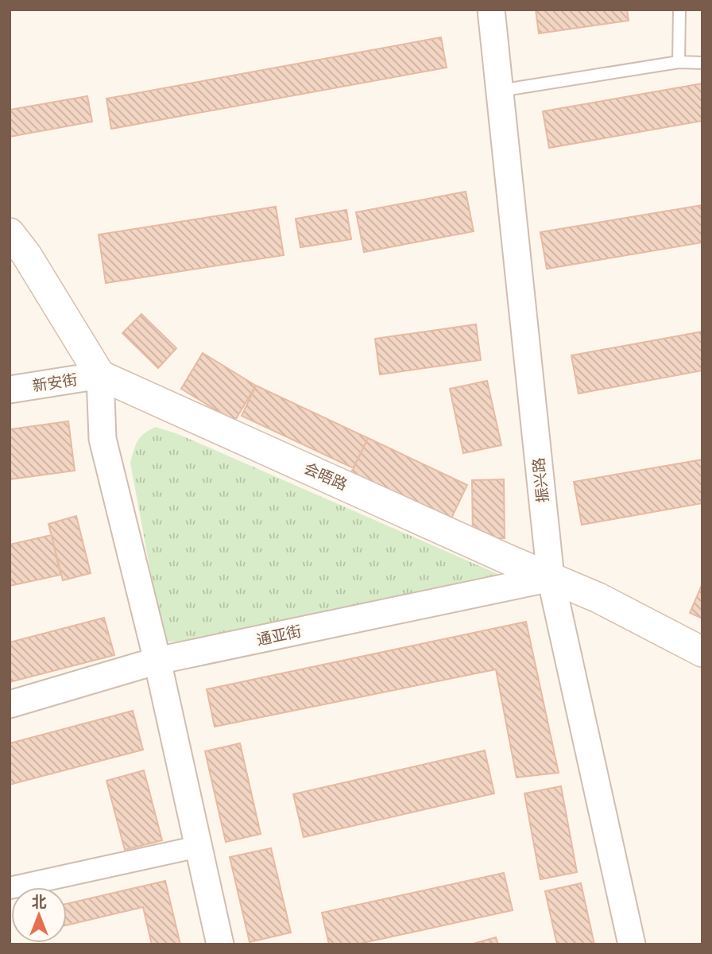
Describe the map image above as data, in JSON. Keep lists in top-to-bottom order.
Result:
{
  "streets": {
    "main road": ["会晤路"],
    "street": ["新安街", "振兴路", "通亚街"]
  },
  "crossings": [
    ["新安街", "会晤路"],
    ["会晤路", "振兴路"],
    ["会晤路", "通亚街"],
    ["振兴路", "通亚街"]
  ],
  "north": "top"
}
